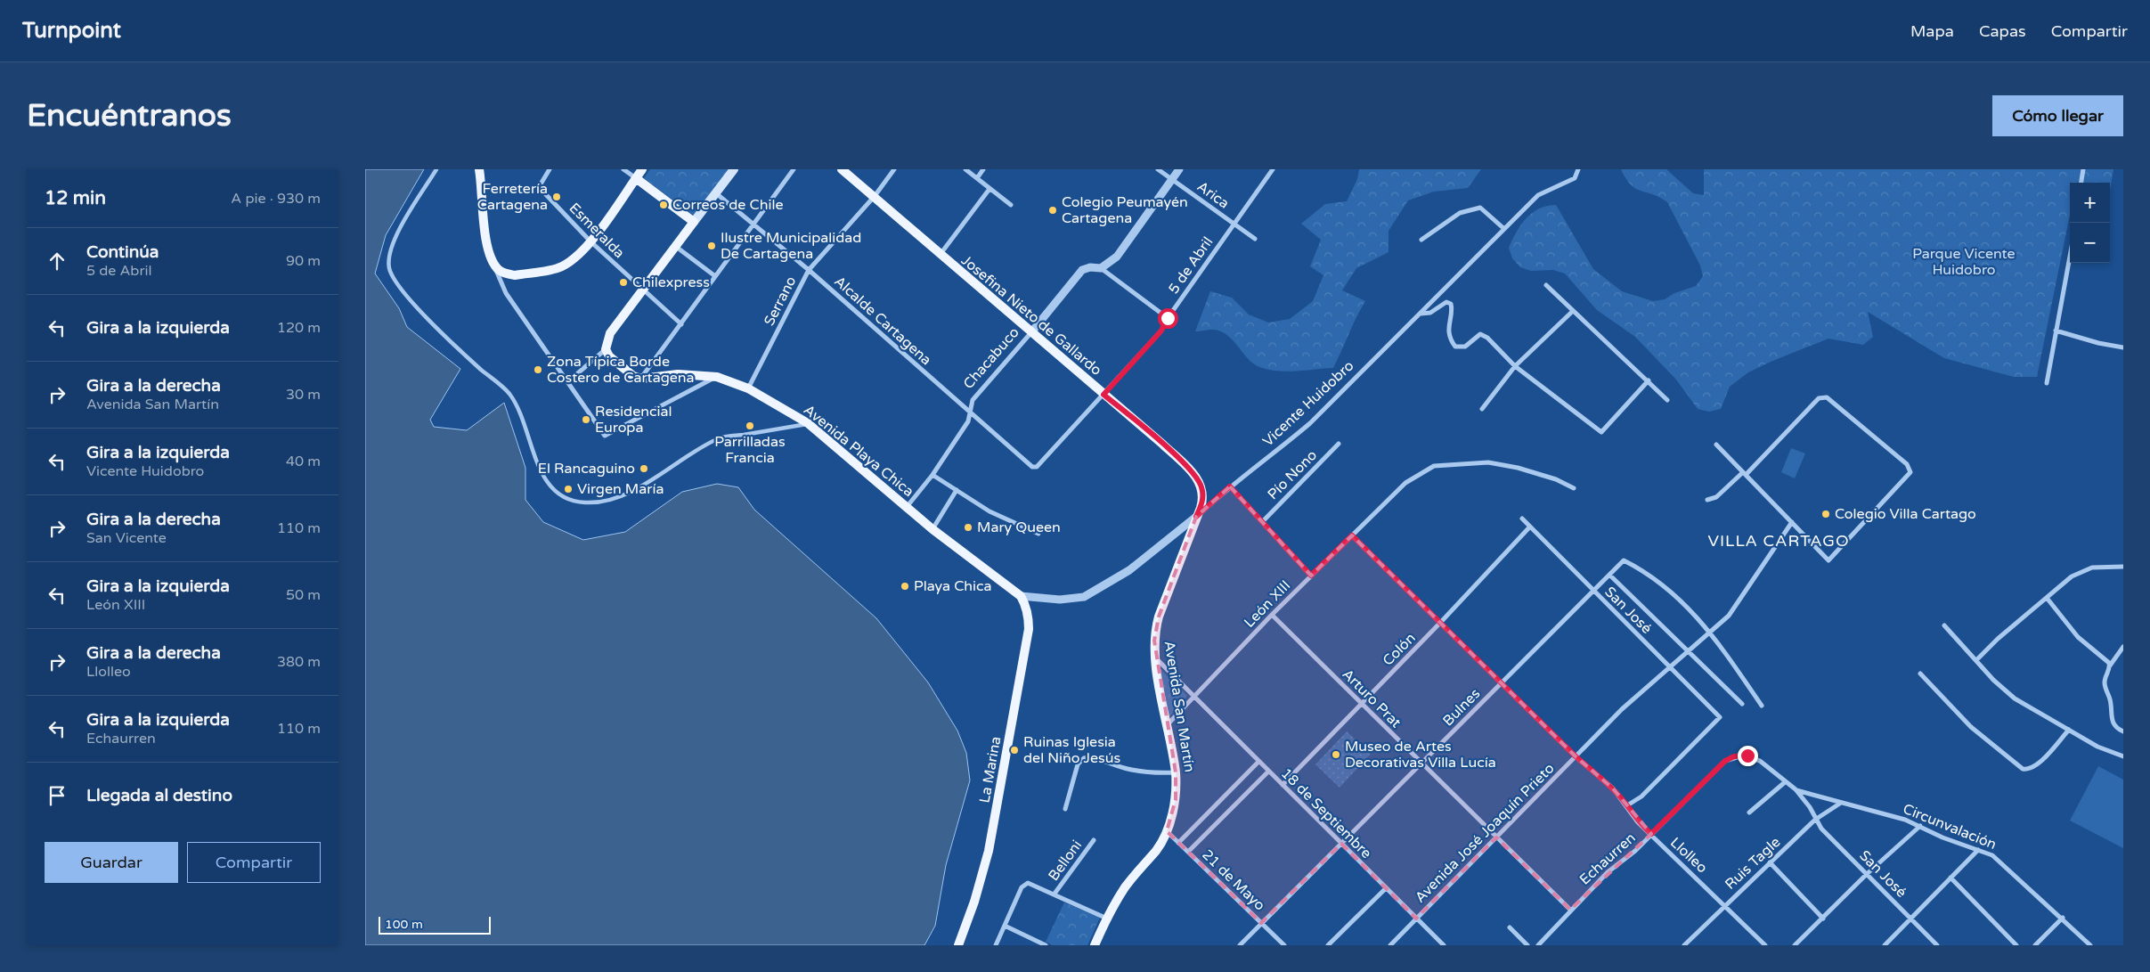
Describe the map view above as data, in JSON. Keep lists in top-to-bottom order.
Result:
{
  "streets": {
    "main road": [
      "Josefina Nieto de Gallardo",
      "Avenida Playa Chica",
      "Avenida San Martín",
      "La Marina"
    ],
    "street": [
      "Arica",
      "Esmeralda",
      "5 de Abril",
      "Serrano",
      "Alcalde Cartagena",
      "Chacabuco",
      "Vicente Huidobro",
      "Pío Nono",
      "León XIII",
      "San José",
      "Colón",
      "Arturo Prat",
      "Bulnes",
      "18 de Septiembre",
      "Circunvalación",
      "Avenida José Joaquín Prieto",
      "Llolleo",
      "Echaurren",
      "Belloni",
      "Ruis Tagle",
      "21 de Mayo"
    ]
  },
  "crossings": [
    ["Arica", "5 de Abril"],
    ["5 de Abril", "Josefina Nieto de Gallardo"],
    ["5 de Abril", "Alcalde Cartagena"],
    ["Serrano", "Josefina Nieto de Gallardo"],
    ["Serrano", "Alcalde Cartagena"],
    ["Serrano", "Avenida Playa Chica"],
    ["Josefina Nieto de Gallardo", "Chacabuco"],
    ["Josefina Nieto de Gallardo", "Avenida San Martín"],
    ["Alcalde Cartagena", "Chacabuco"],
    ["Chacabuco", "Avenida Playa Chica"],
    ["Vicente Huidobro", "Avenida Playa Chica"],
    ["Vicente Huidobro", "Avenida San Martín"],
    ["Vicente Huidobro", "La Marina"],
    ["Avenida Playa Chica", "La Marina"],
    ["León XIII", "Arturo Prat"],
    ["León XIII", "Avenida San Martín"],
    ["León XIII", "18 de Septiembre"],
    ["León XIII", "Llolleo"],
    ["San José", "Colón"],
    ["San José", "Bulnes"],
    ["San José", "Circunvalación"],
    ["San José", "Avenida José Joaquín Prieto"],
    ["San José", "Llolleo"],
    ["San José", "Echaurren"],
    ["San José", "Ruis Tagle"],
    ["Colón", "Arturo Prat"],
    ["Colón", "18 de Septiembre"],
    ["Colón", "Llolleo"],
    ["Arturo Prat", "Bulnes"],
    ["Arturo Prat", "Avenida José Joaquín Prieto"],
    ["Arturo Prat", "Echaurren"],
    ["Avenida San Martín", "18 de Septiembre"],
    ["Avenida San Martín", "21 de Mayo"],
    ["Bulnes", "18 de Septiembre"],
    ["Bulnes", "Avenida José Joaquín Prieto"],
    ["Bulnes", "Llolleo"],
    ["Bulnes", "21 de Mayo"],
    ["18 de Septiembre", "Avenida José Joaquín Prieto"],
    ["Circunvalación", "Ruis Tagle"],
    ["Avenida José Joaquín Prieto", "Llolleo"],
    ["Llolleo", "Echaurren"],
    ["Llolleo", "Ruis Tagle"]
  ],
  "districts": ["VILLA CARTAGO"],
  "parks": ["Parque Vicente Huidobro"],
  "places": [
    "Ferretería Cartagena",
    "Correos de Chile",
    "Colegio Peumayén Cartagena",
    "Ilustre Municipalidad De Cartagena",
    "Chilexpress",
    "Zona Típica Borde Costero de Cartagena",
    "Residencial Europa",
    "Parrilladas Francia",
    "El Rancaguino",
    "Virgen María",
    "Colegio Villa Cartago",
    "Mary Queen",
    "Playa Chica",
    "Ruinas Iglesia del Niño Jesús",
    "Museo de Artes Decorativas Villa Lucía"
  ],
  "scale_bar": "100 m",
  "page": {
    "header": "Turnpoint",
    "nav": ["Mapa", "Capas", "Compartir"],
    "buttons": [
      "Cómo llegar",
      ["Guardar", "Compartir"]
    ],
    "title": "Encuéntranos",
    "heading": ["12 min", "A pie · 930 m"],
    "map_buttons": ["+", "−"],
    "list": [
      ["Continúa", "5 de Abril", "90 m"],
      ["Gira a la izquierda", "120 m"],
      ["Gira a la derecha", "Avenida San Martín", "30 m"],
      ["Gira a la izquierda", "Vicente Huidobro", "40 m"],
      ["Gira a la derecha", "San Vicente", "110 m"],
      ["Gira a la izquierda", "León XIII", "50 m"],
      ["Gira a la derecha", "Llolleo", "380 m"],
      ["Gira a la izquierda", "Echaurren", "110 m"],
      "Llegada al destino"
    ],
    "scale": "100 m"
  }
}
